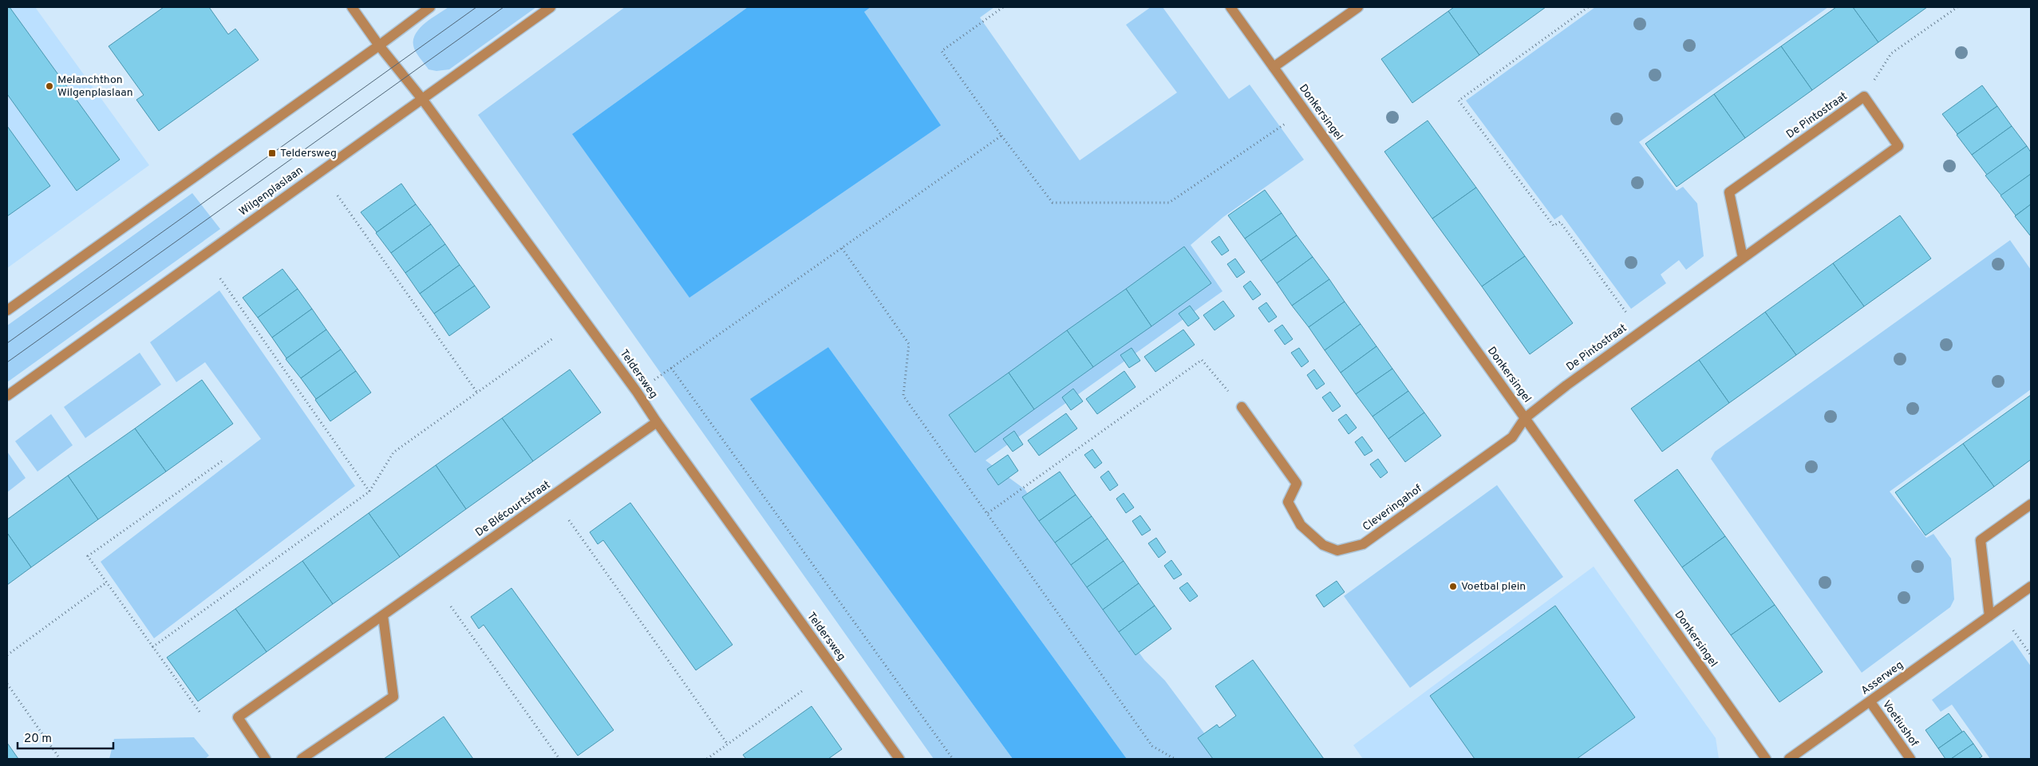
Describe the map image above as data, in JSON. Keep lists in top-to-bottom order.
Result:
{
  "streets": {
    "street": [
      "Donkersingel",
      "De Pintostraat",
      "Wilgenplaslaan",
      "Teldersweg",
      "Cleveringahof",
      "De Blécourtstraat",
      "Asserweg",
      "Voetiushof"
    ]
  },
  "crossings": [
    ["Donkersingel", "De Pintostraat"],
    ["Donkersingel", "Cleveringahof"],
    ["De Pintostraat", "Cleveringahof"],
    ["Wilgenplaslaan", "Teldersweg"],
    ["Teldersweg", "De Blécourtstraat"],
    ["Asserweg", "Voetiushof"]
  ],
  "places": {
    "other": ["Melanchthon Wilgenplaslaan", "Voetbal plein"],
    "transit": ["Teldersweg"]
  },
  "scale_bar": "20 m"
}
